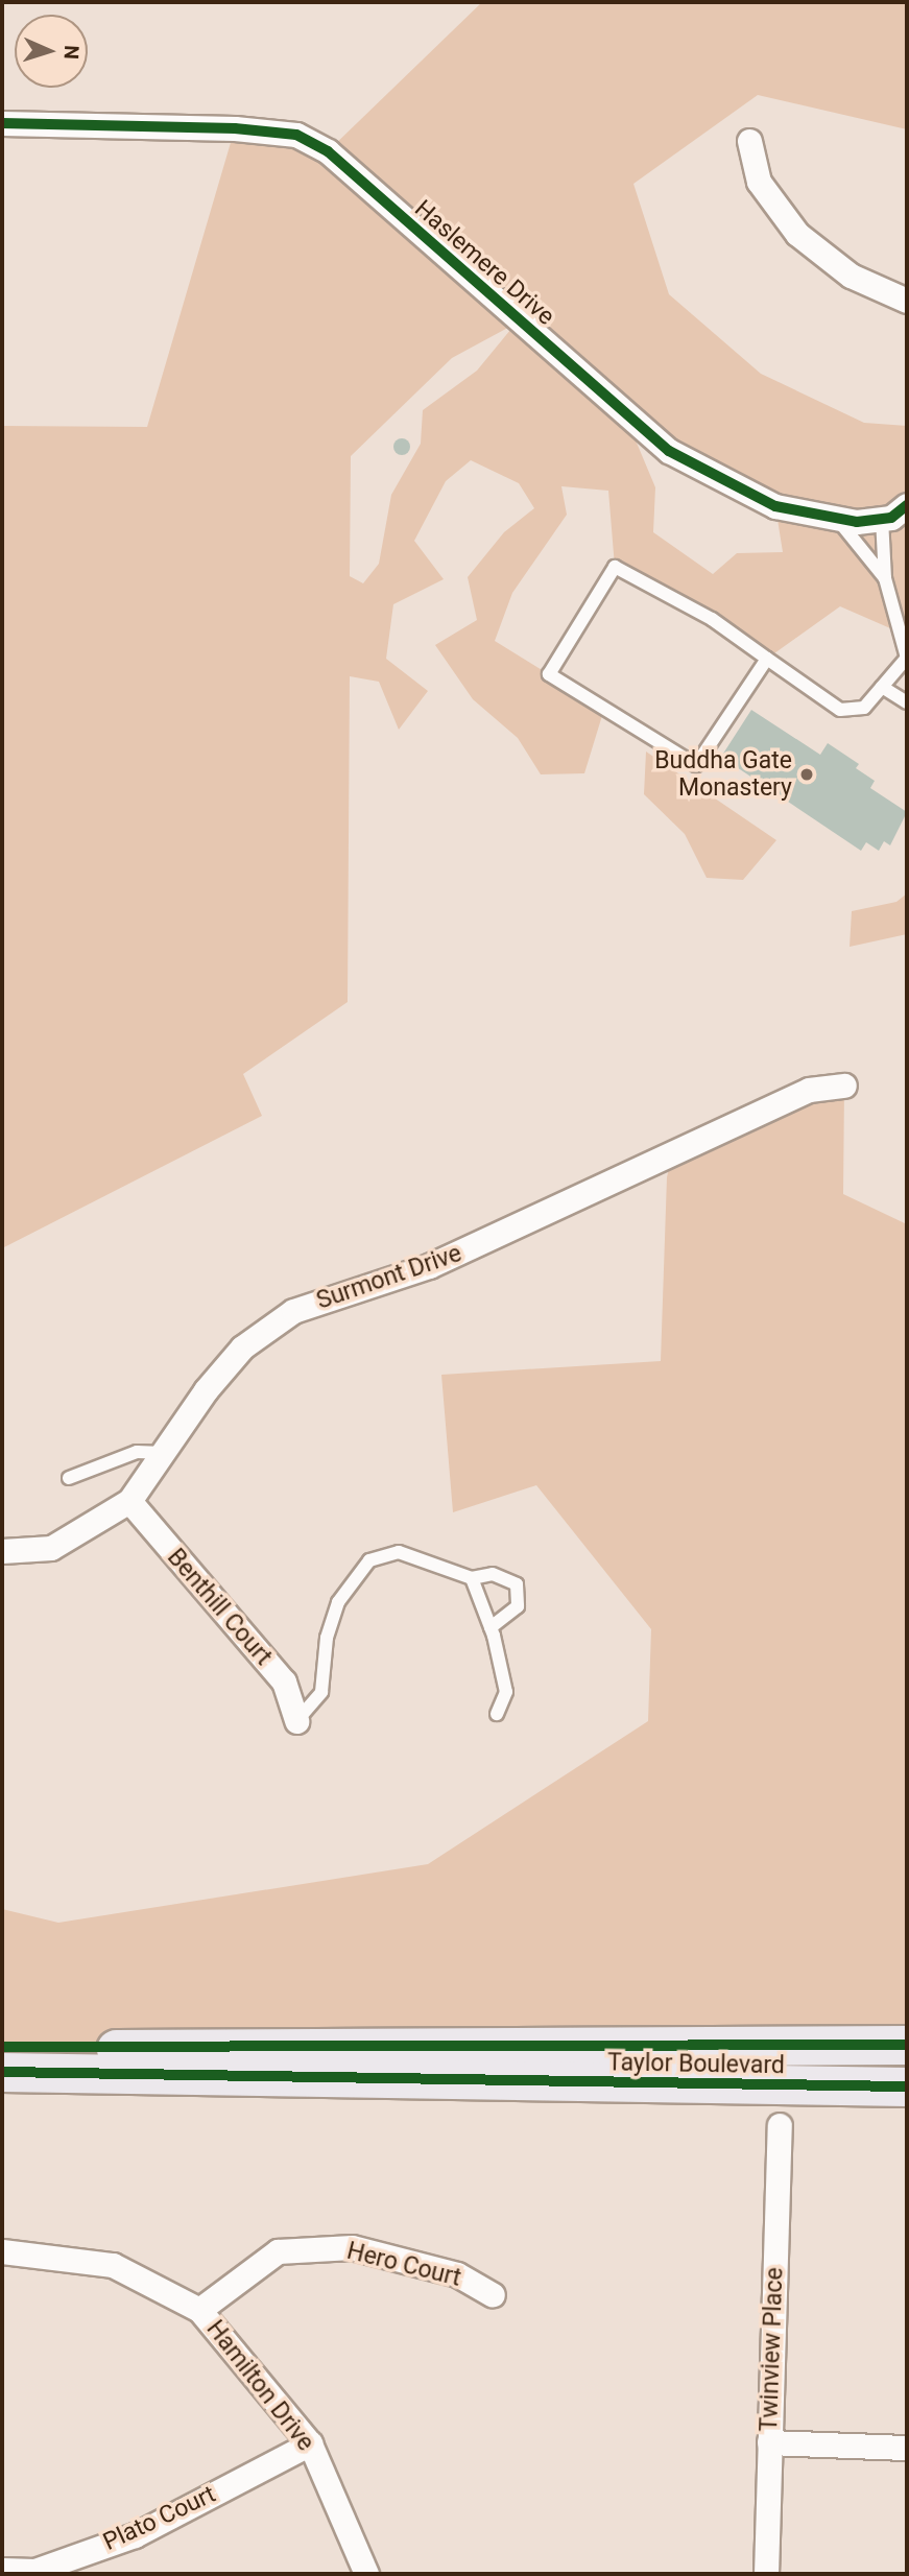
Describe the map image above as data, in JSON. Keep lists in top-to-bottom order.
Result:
{
  "streets": {
    "main road": ["Taylor Boulevard"],
    "street": [
      "Haslemere Drive",
      "Surmont Drive",
      "Benthill Court",
      "Hero Court",
      "Twinview Place",
      "Hamilton Drive",
      "Plato Court"
    ]
  },
  "crossings": [
    ["Surmont Drive", "Benthill Court"],
    ["Hero Court", "Hamilton Drive"],
    ["Hamilton Drive", "Plato Court"]
  ],
  "places": ["Buddha Gate Monastery"],
  "north": "right"
}
